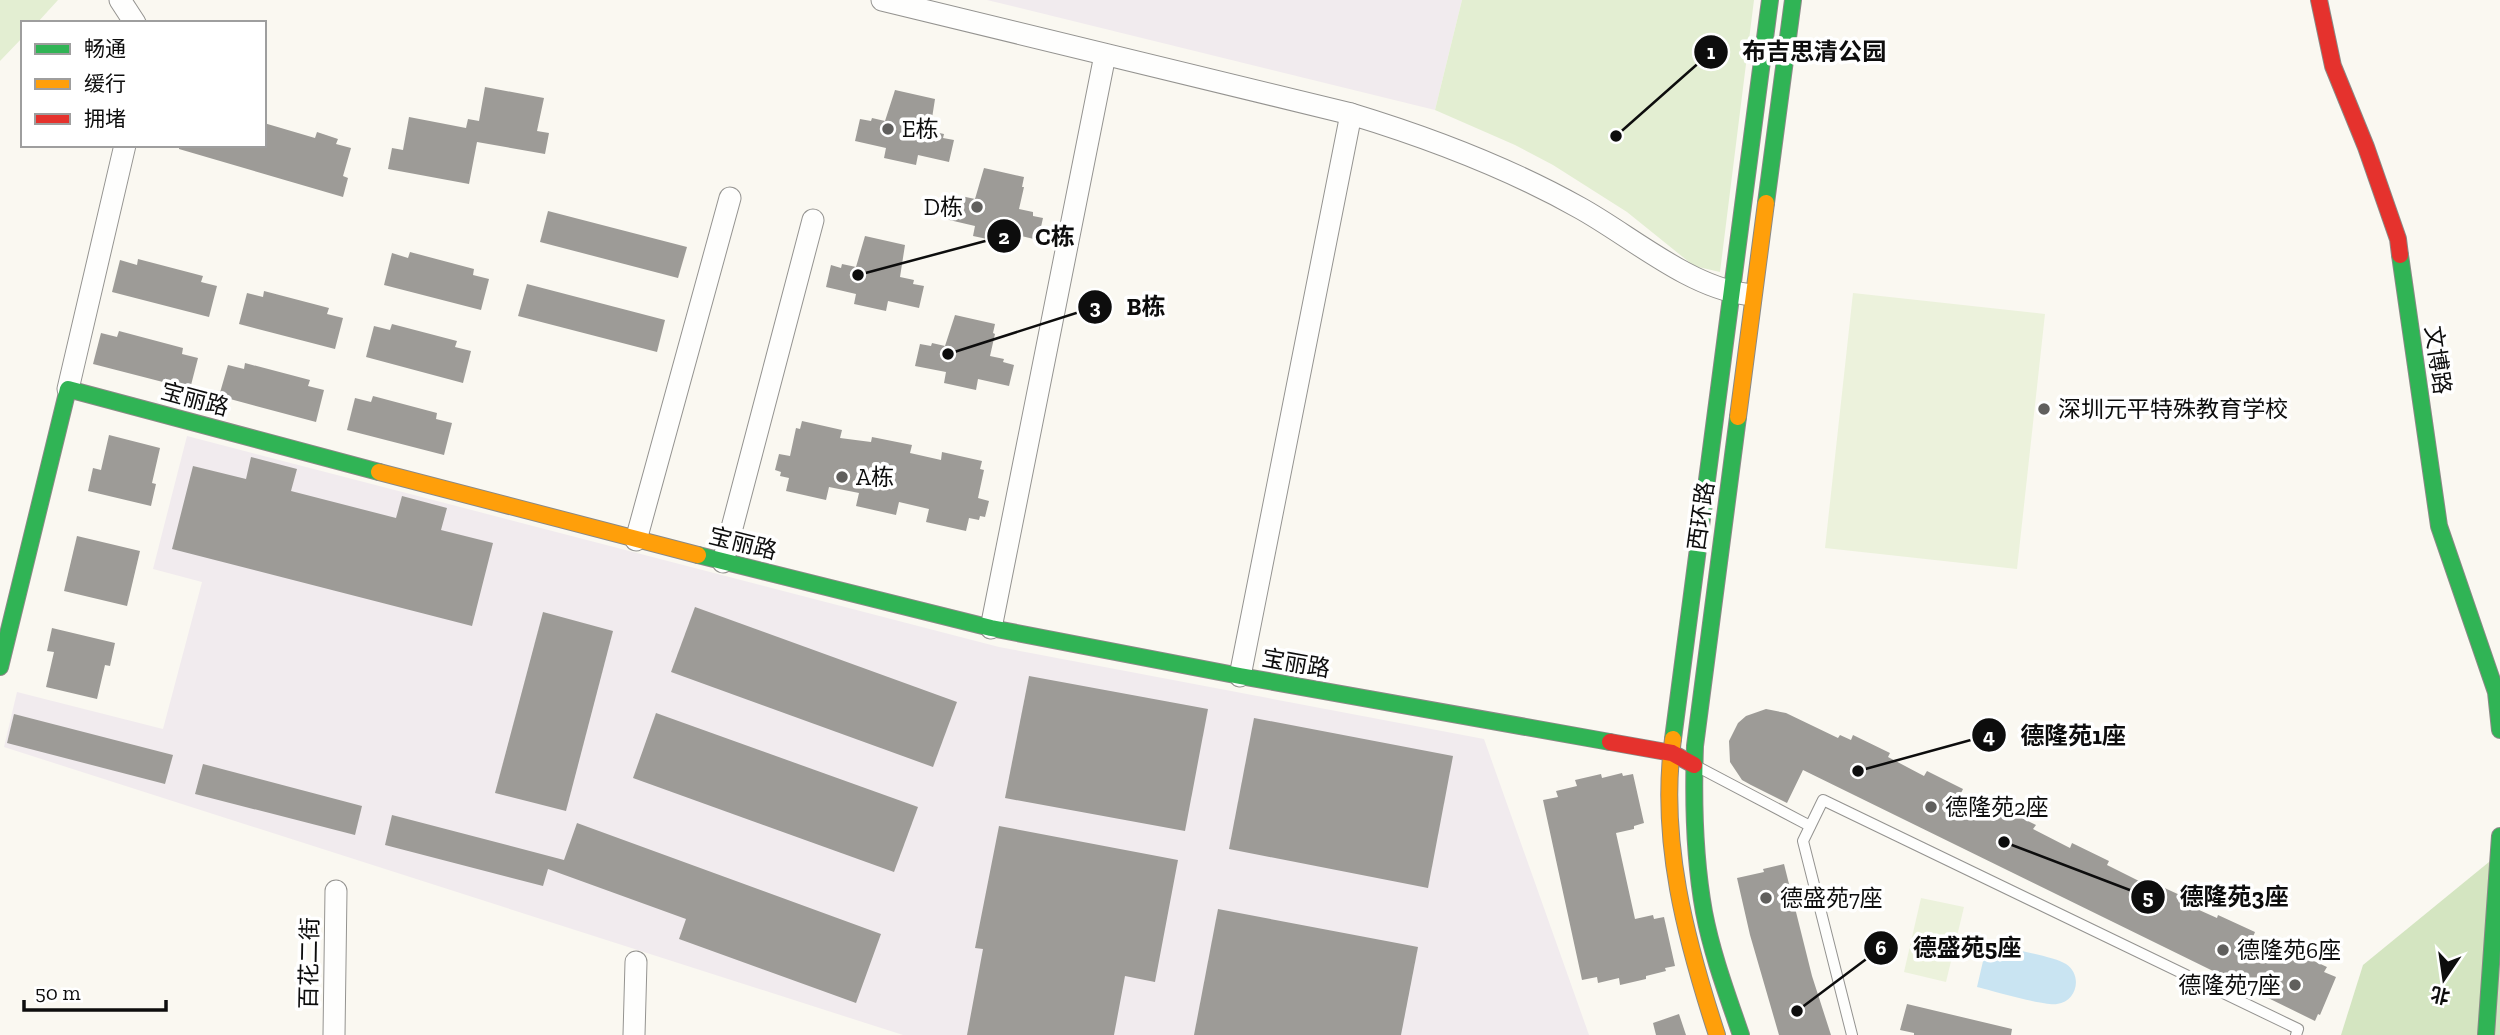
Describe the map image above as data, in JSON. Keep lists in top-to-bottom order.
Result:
{
  "streets": {
    "street": [
      "文博路",
      "宝丽路",
      "西环路",
      "百花二街"
    ]
  },
  "crossings": [
    ["宝丽路", "西环路"]
  ],
  "places": [
    "E栋",
    "布吉思清公园",
    "D栋",
    "C栋",
    "B栋",
    "深圳元平特殊教育学校",
    "A栋",
    "德隆苑1座",
    "德隆苑2座",
    "德隆苑3座",
    "德盛苑7座",
    "德隆苑6座",
    "德隆苑7座",
    "德盛苑5座"
  ],
  "legend": ["畅通", "缓行", "拥堵"],
  "scale_bar": "50 m",
  "north": "bottom"
}
